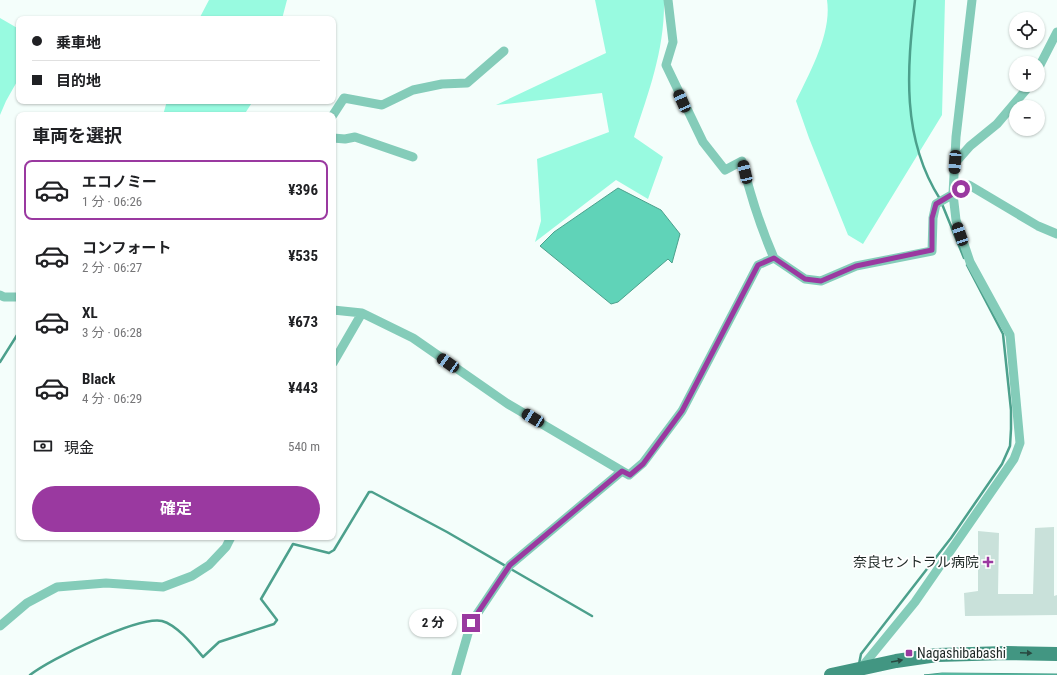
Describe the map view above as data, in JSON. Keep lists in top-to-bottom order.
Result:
{
  "places": {
    "health": ["奈良セントラル病院"],
    "transit": ["Nagashibabashi"]
  },
  "page": {
    "map_buttons": ["+", "−"],
    "banner": ["乗車地", "目的地"],
    "heading": "車両を選択",
    "list": [
      {
        "name": "エコノミー",
        "note": "1 分 · 06:26",
        "value": "¥396"
      },
      {
        "name": "コンフォート",
        "note": "2 分 · 06:27",
        "value": "¥535"
      },
      {
        "name": "XL",
        "note": "3 分 · 06:28",
        "value": "¥673"
      },
      {
        "name": "Black",
        "note": "4 分 · 06:29",
        "value": "¥443"
      }
    ],
    "pay": ["現金", "540 m"],
    "buttons": "確定",
    "bubble": "2 分"
  }
}
